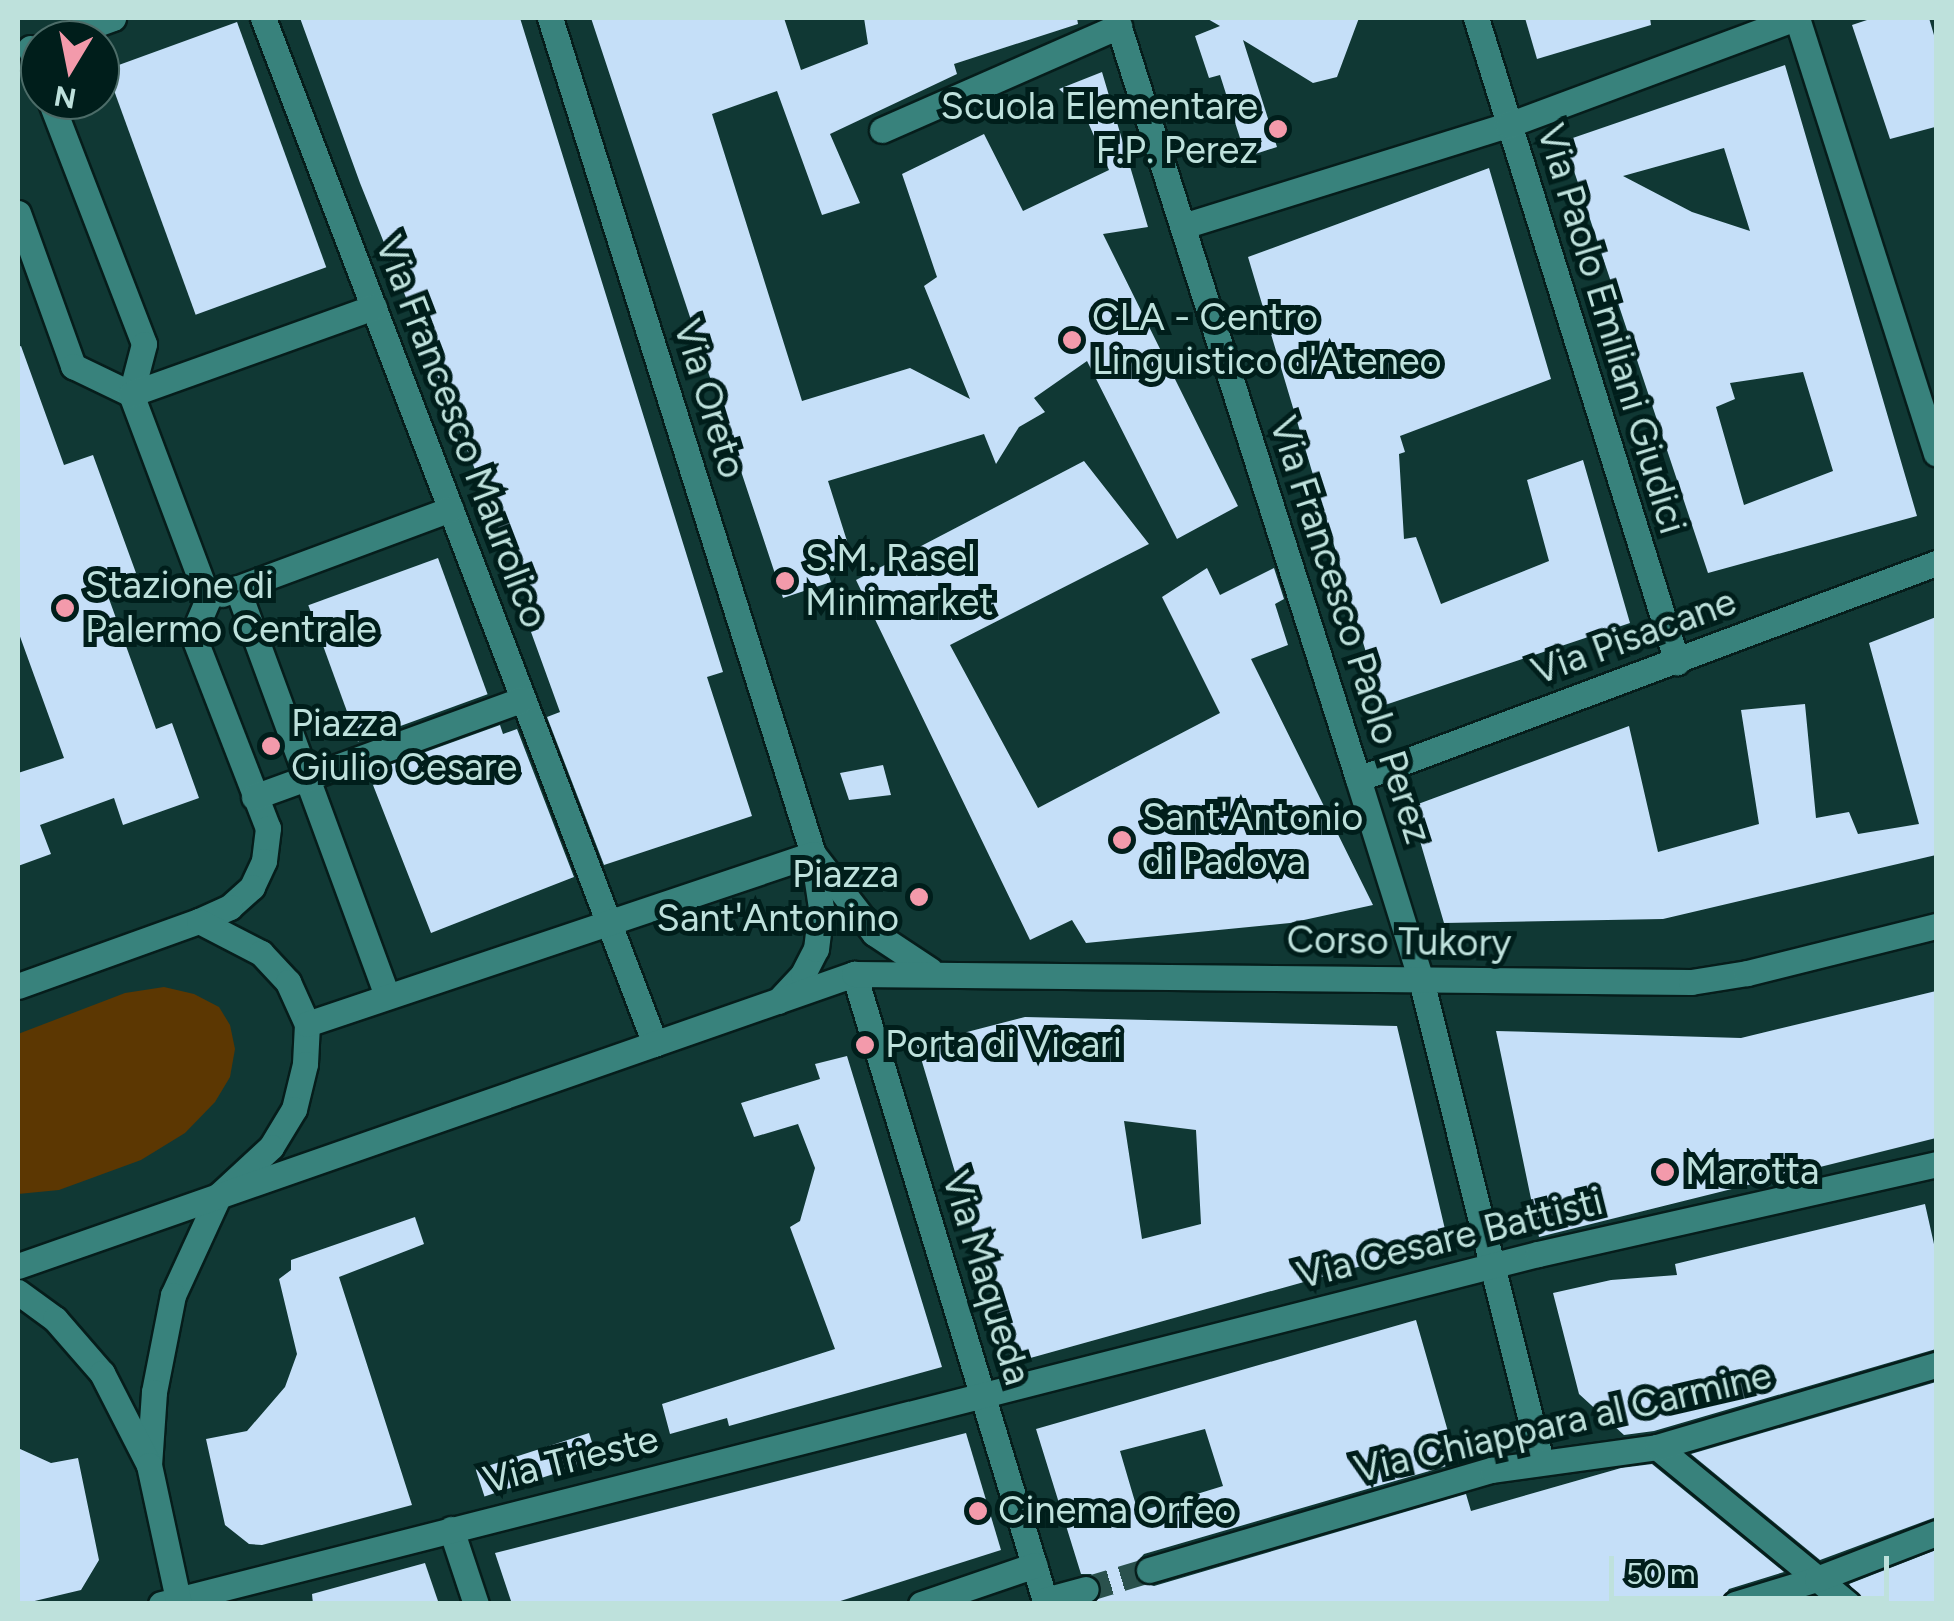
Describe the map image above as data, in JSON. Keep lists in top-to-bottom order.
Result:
{
  "streets": {
    "street": [
      "Via Paolo Emiliani Giudici",
      "Via Oreto",
      "Via Francesco Maurolico",
      "Via Francesco Paolo Perez",
      "Via Pisacane",
      "Corso Tukory",
      "Via Cesare Battisti",
      "Via Maqueda",
      "Via Chiappara al Carmine",
      "Via Trieste"
    ]
  },
  "crossings": [
    ["Via Paolo Emiliani Giudici", "Via Pisacane"],
    ["Via Francesco Maurolico", "Corso Tukory"],
    ["Via Francesco Paolo Perez", "Via Pisacane"],
    ["Via Francesco Paolo Perez", "Corso Tukory"],
    ["Via Francesco Paolo Perez", "Via Cesare Battisti"],
    ["Via Francesco Paolo Perez", "Via Chiappara al Carmine"],
    ["Corso Tukory", "Via Maqueda"],
    ["Via Cesare Battisti", "Via Maqueda"],
    ["Via Cesare Battisti", "Via Trieste"],
    ["Via Maqueda", "Via Trieste"]
  ],
  "places": [
    "Scuola Elementare F.P. Perez",
    "CLA - Centro Linguistico d'Ateneo",
    "S.M. Rasel Minimarket",
    "Stazione di Palermo Centrale",
    "Piazza Giulio Cesare",
    "Sant'Antonio di Padova",
    "Piazza Sant'Antonino",
    "Porta di Vicari",
    "Marotta",
    "Cinema Orfeo"
  ],
  "scale_bar": "50 m",
  "north": "bottom"
}
